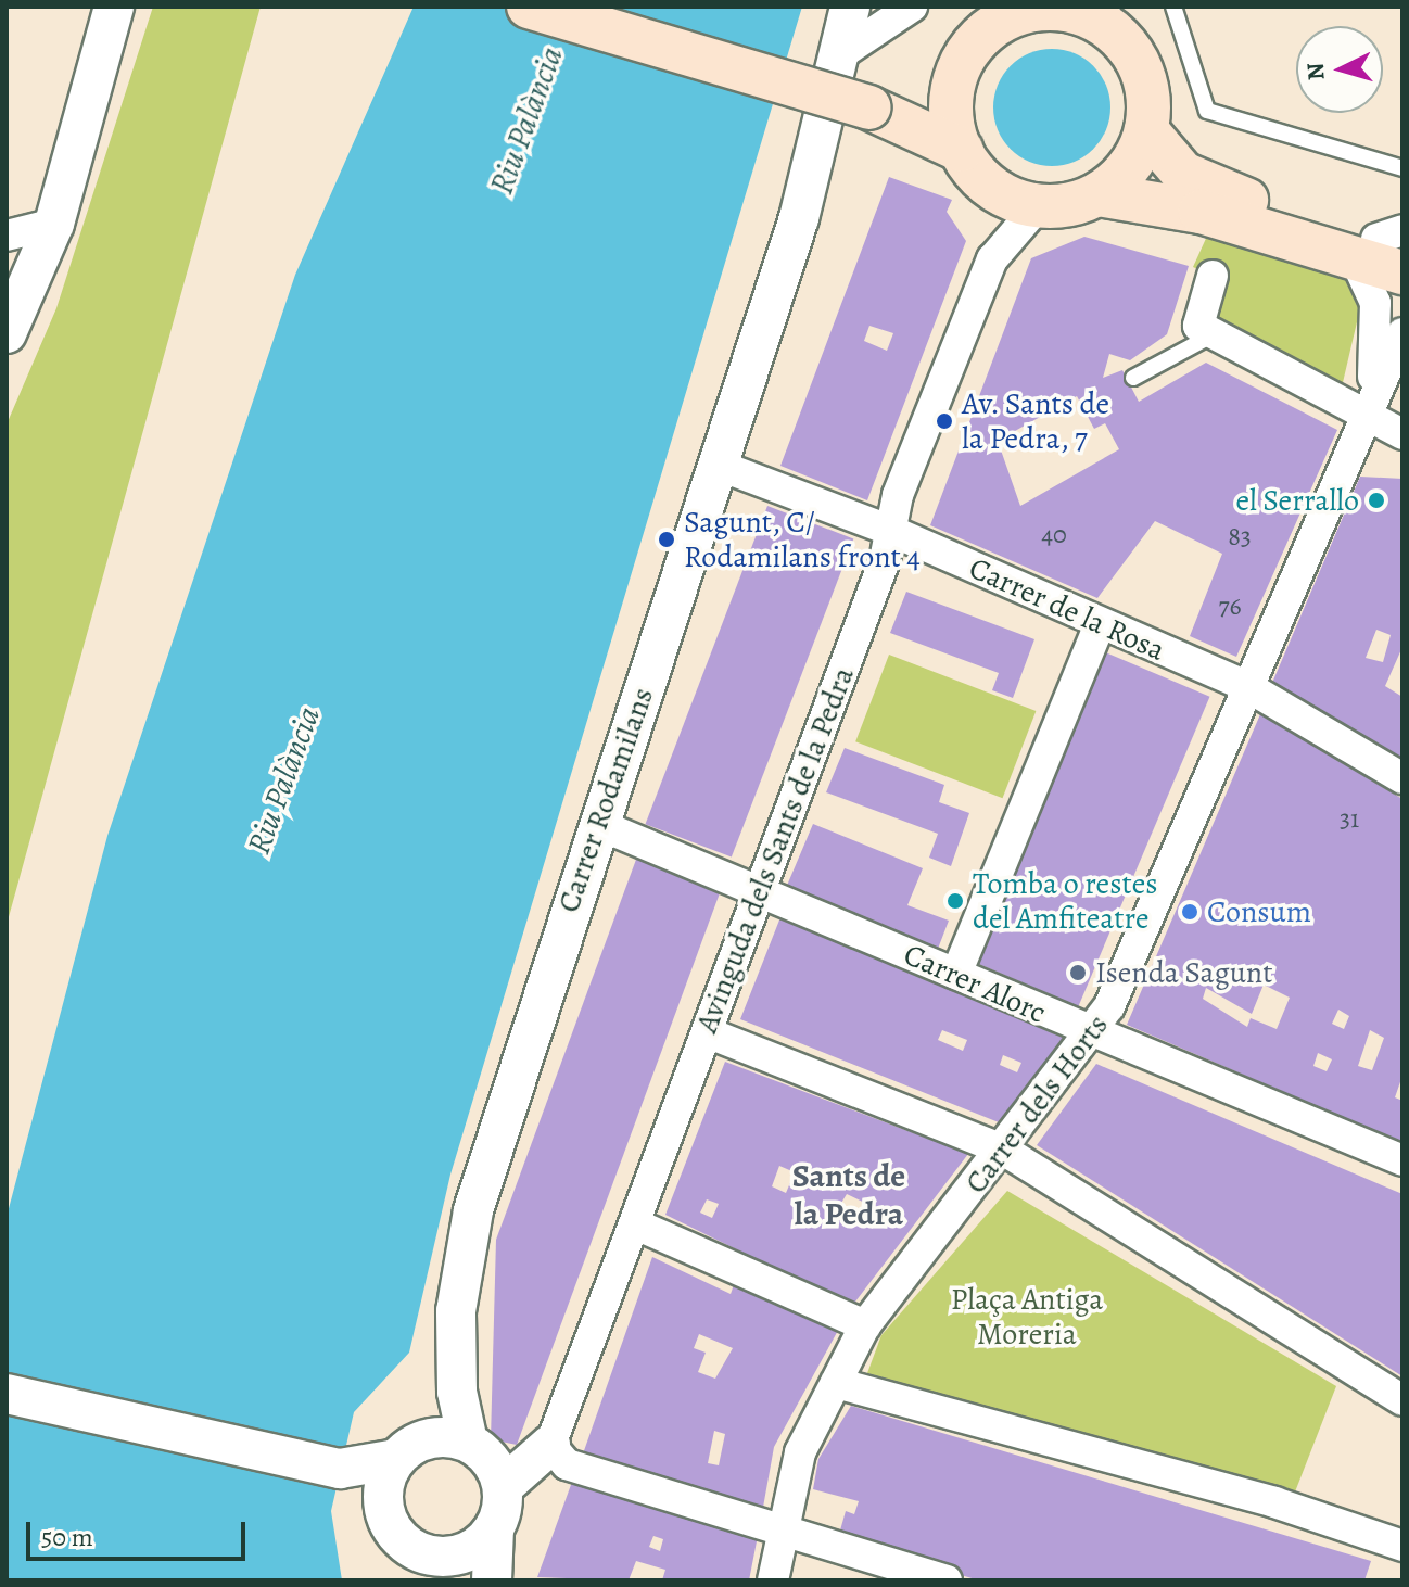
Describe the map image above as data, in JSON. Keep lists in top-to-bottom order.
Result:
{
  "streets": {
    "street": [
      "Carrer de la Rosa",
      "Carrer Rodamilans",
      "Avinguda dels Sants de la Pedra",
      "Carrer Alorc",
      "Carrer dels Horts"
    ]
  },
  "crossings": [
    ["Carrer de la Rosa", "Carrer Rodamilans"],
    ["Carrer de la Rosa", "Avinguda dels Sants de la Pedra"],
    ["Carrer de la Rosa", "Carrer dels Horts"],
    ["Carrer Rodamilans", "Avinguda dels Sants de la Pedra"],
    ["Carrer Rodamilans", "Carrer Alorc"],
    ["Avinguda dels Sants de la Pedra", "Carrer Alorc"],
    ["Carrer Alorc", "Carrer dels Horts"]
  ],
  "districts": ["Sants de la Pedra"],
  "water": ["Riu Palància"],
  "parks": ["Plaça Antiga Moreria"],
  "places": [
    "Av. Sants de la Pedra, 7",
    "el Serrallo",
    "Sagunt, C/ Rodamilans front 4",
    "Tomba o restes del Amfiteatre",
    "Consum",
    "Isenda Sagunt"
  ],
  "house_numbers": [
    "40",
    "83",
    "76",
    "31"
  ],
  "scale_bar": "50 m",
  "north": "left"
}
